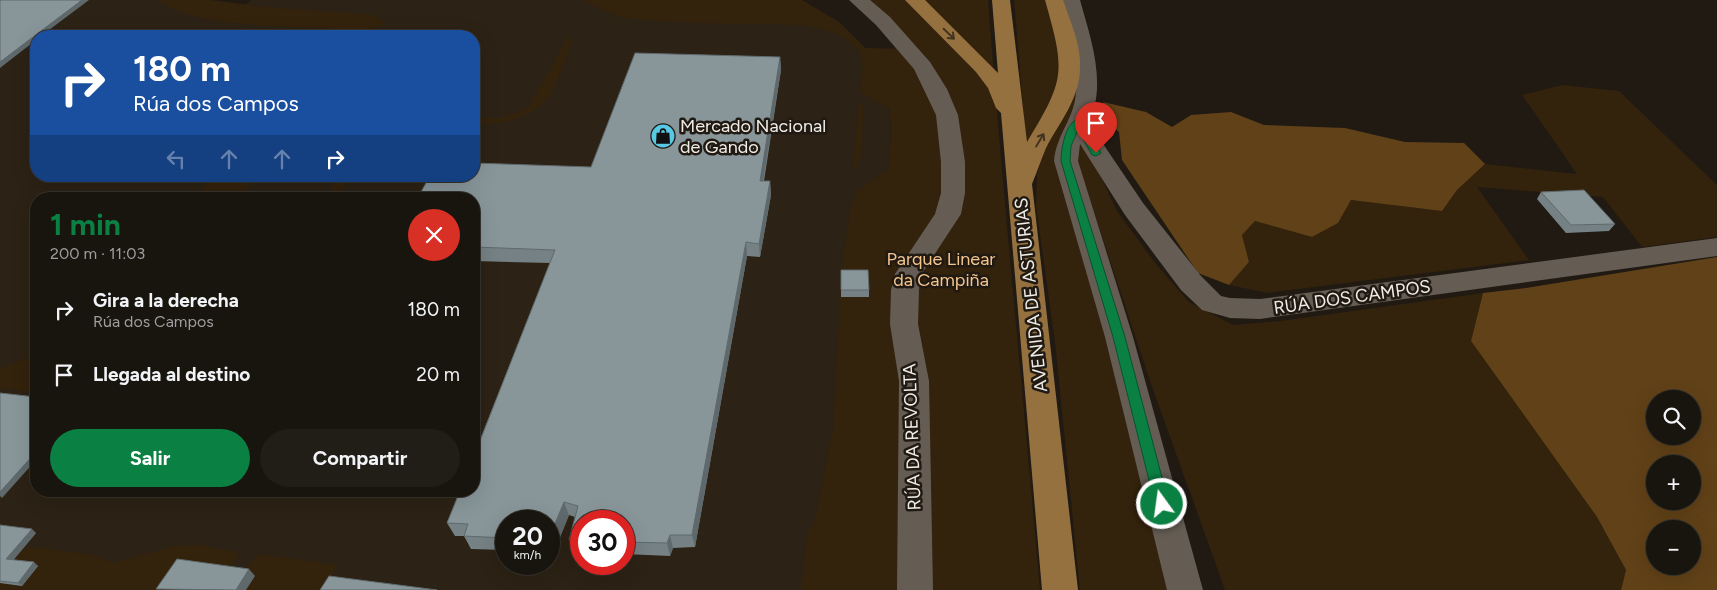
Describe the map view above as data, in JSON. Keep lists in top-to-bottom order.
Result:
{
  "streets": {
    "main road": ["AVENIDA DE ASTURIAS"],
    "street": ["RÚA DOS CAMPOS", "RÚA DA REVOLTA"]
  },
  "parks": ["Parque Linear da Campiña"],
  "places": {
    "shop": ["Mercado Nacional de Gando"]
  },
  "page": {
    "turn": ["180 m", "Rúa dos Campos"],
    "heading": ["1 min", "200 m · 11:03"],
    "list": [
      {
        "name": "Gira a la derecha",
        "note": "Rúa dos Campos",
        "value": "180 m"
      },
      {
        "name": "Llegada al destino",
        "value": "20 m"
      }
    ],
    "map_buttons": ["+", "−"],
    "buttons": ["Salir", "Compartir"],
    "speed": "20 km/h",
    "limit": "30"
  }
}
